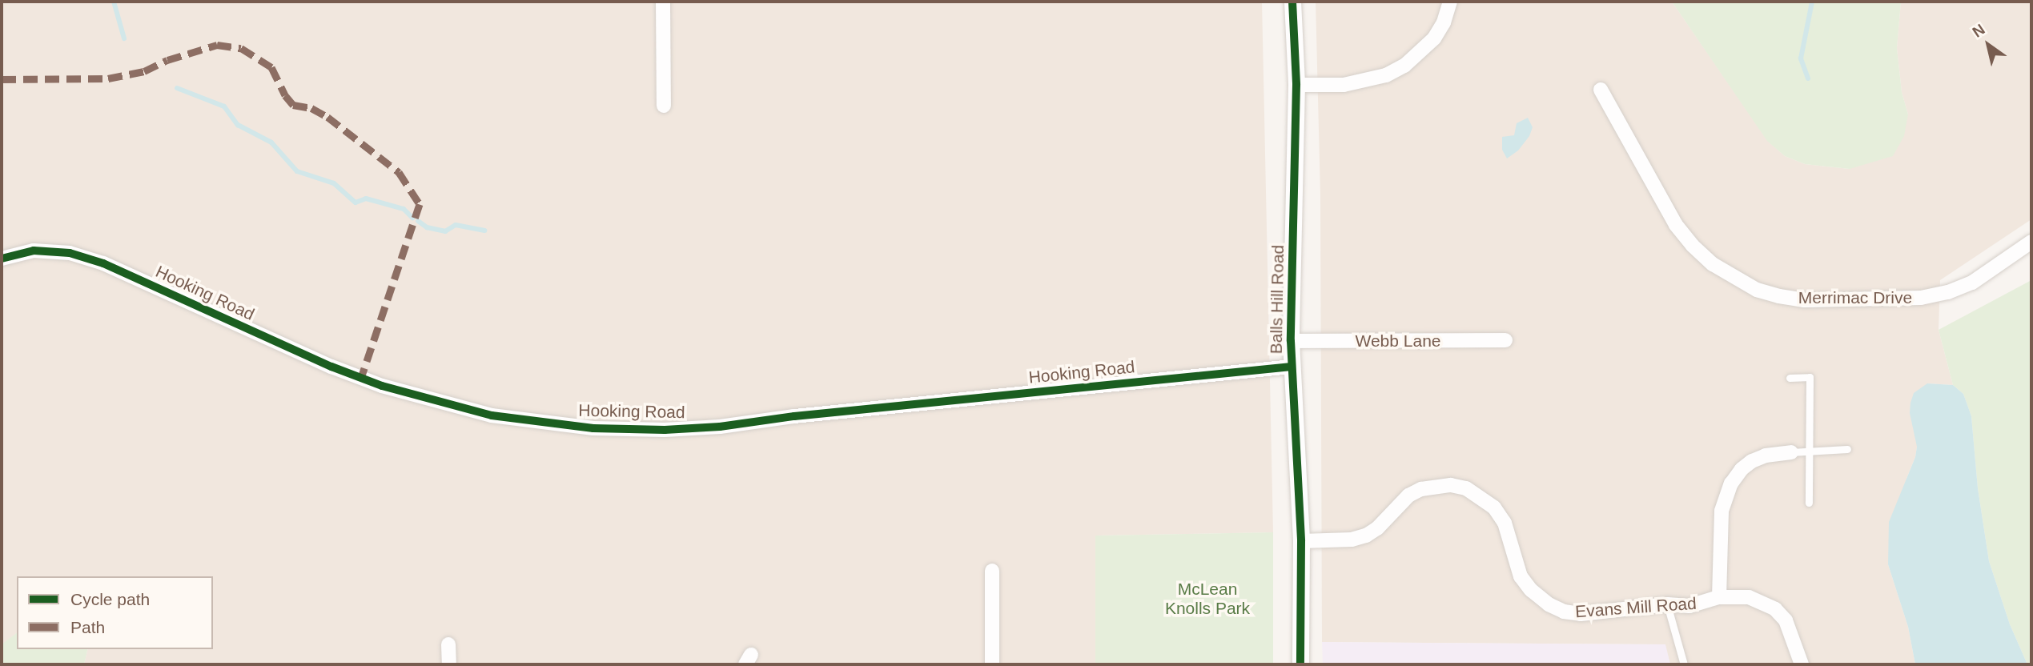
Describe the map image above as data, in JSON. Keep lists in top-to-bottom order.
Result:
{
  "streets": {
    "street": [
      "Hooking Road",
      "Merrimac Drive",
      "Balls Hill Road",
      "Webb Lane",
      "Evans Mill Road"
    ]
  },
  "crossings": [
    ["Hooking Road", "Balls Hill Road"],
    ["Balls Hill Road", "Webb Lane"],
    ["Balls Hill Road", "Evans Mill Road"]
  ],
  "parks": ["McLean Knolls Park"],
  "legend": ["Cycle path", "Path"],
  "north": "top left"
}
